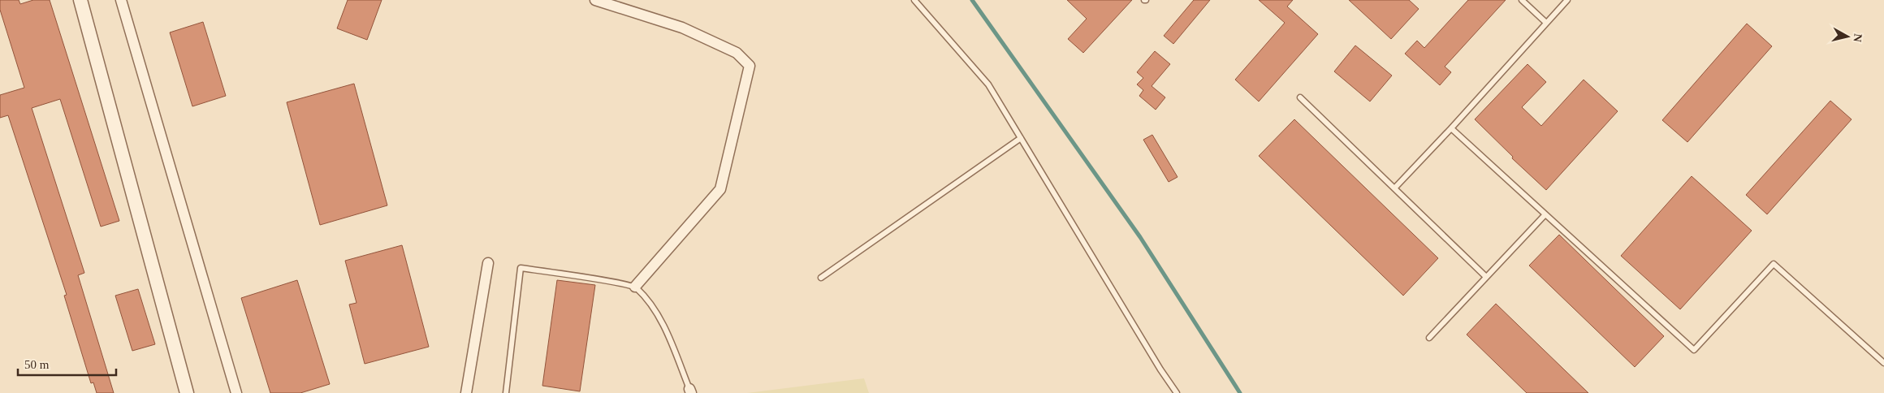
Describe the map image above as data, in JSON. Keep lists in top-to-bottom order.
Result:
{
  "scale_bar": "50 m",
  "north": "right"
}
